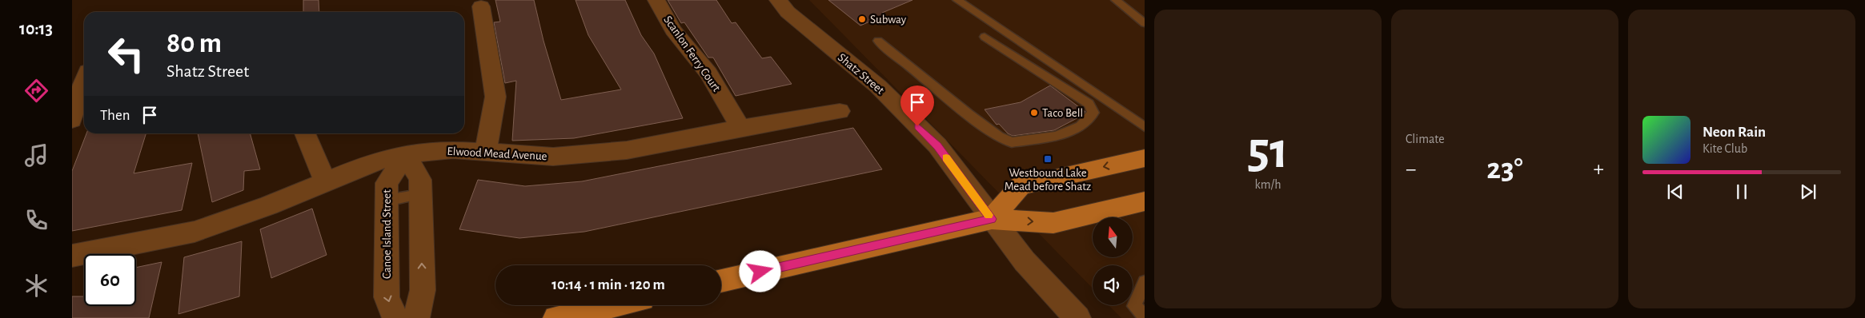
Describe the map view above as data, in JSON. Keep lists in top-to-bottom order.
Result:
{
  "streets": {
    "street": [
      "Scanlon Ferry Court",
      "Shatz Street",
      "Elwood Mead Avenue",
      "Canoe Island Street"
    ]
  },
  "crossings": [
    ["Scanlon Ferry Court", "Elwood Mead Avenue"],
    ["Elwood Mead Avenue", "Canoe Island Street"]
  ],
  "places": {
    "other": ["Subway", "Taco Bell"],
    "transit": ["Westbound Lake Mead before Shatz"]
  },
  "north": "top",
  "page": {
    "tabs": "10:13",
    "tile": [
      ["51", "km/h"],
      "Climate"
    ],
    "turn": ["80 m", "Shatz Street"],
    "then": "Then",
    "song": ["Neon Rain", "Kite Club"],
    "heat": ["−", "23°", "+"],
    "limit": "60",
    "trip": "10:14 · 1 min · 120 m"
  }
}
